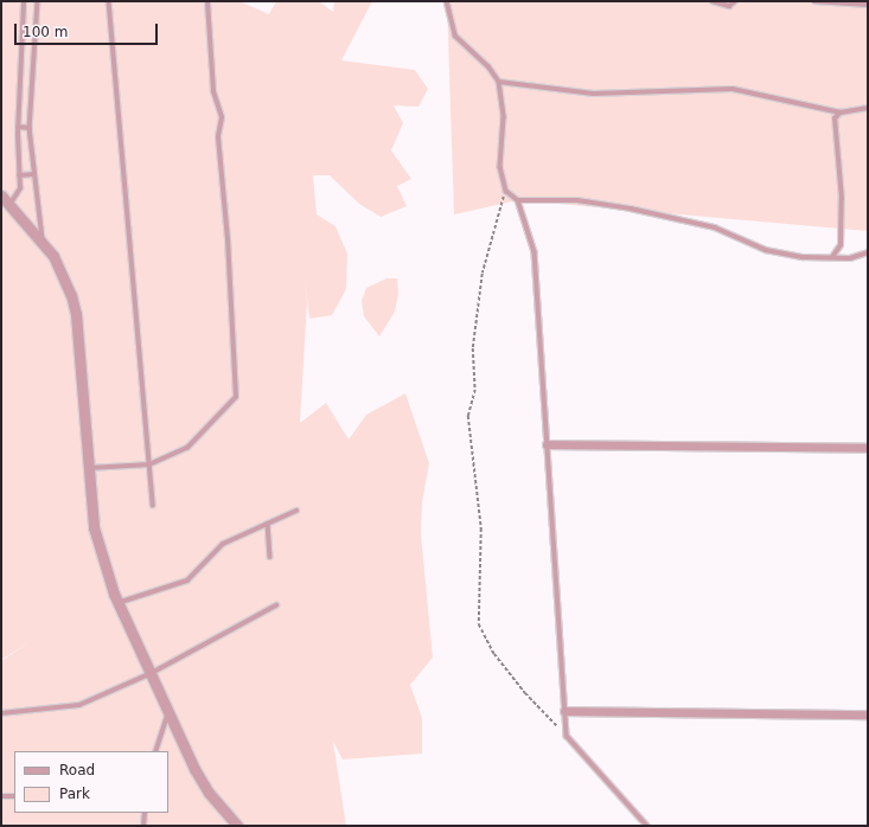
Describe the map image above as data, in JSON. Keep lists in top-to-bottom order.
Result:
{
  "legend": ["Road", "Park"],
  "scale_bar": "100 m"
}
